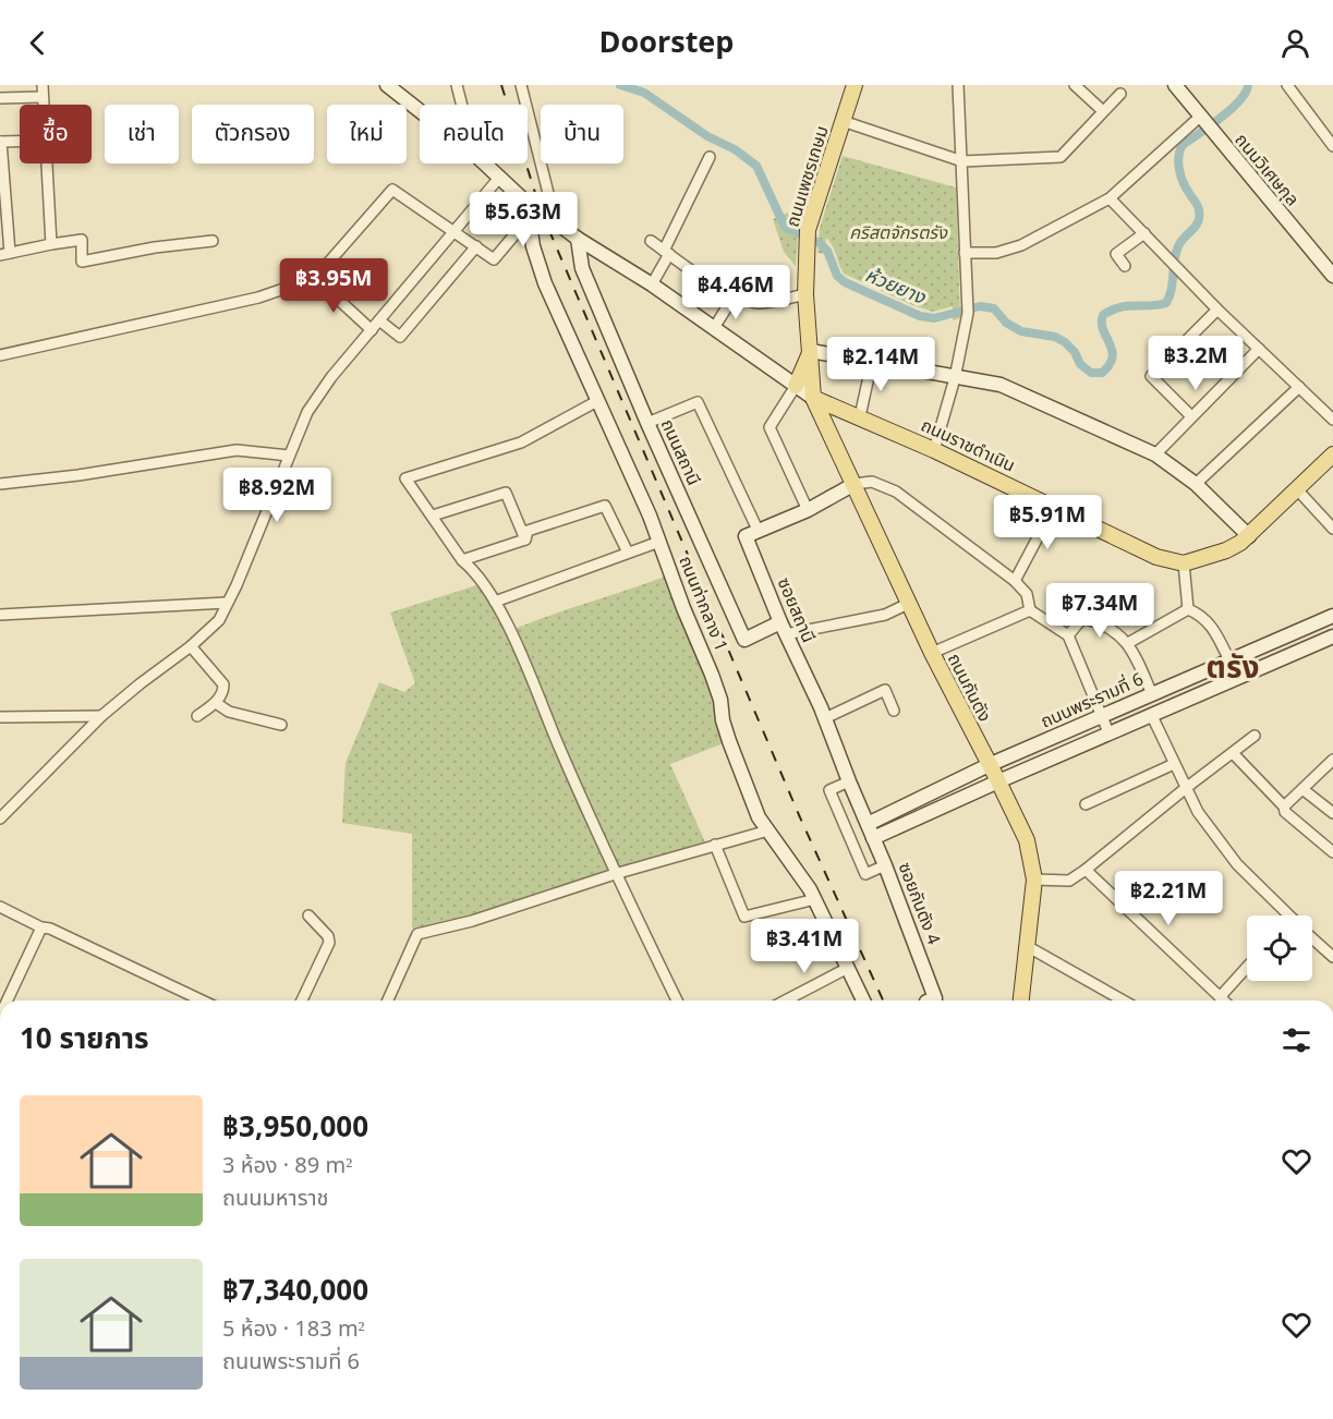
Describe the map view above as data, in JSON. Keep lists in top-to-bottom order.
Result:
{
  "streets": {
    "main road": ["ถนนเพชรเกษม", "ถนนราชดำเนิน", "ถนนกันตัง"],
    "street": [
      "ถนนวิเศษกุล",
      "ถนนสถานี",
      "ถนนท่ากลาง 1",
      "ซอยสถานี",
      "ถนนพระรามที่ 6",
      "ซอยกันตัง 4"
    ]
  },
  "crossings": [
    ["ถนนเพชรเกษม", "ถนนราชดำเนิน"],
    ["ถนนเพชรเกษม", "ถนนกันตัง"],
    ["ถนนราชดำเนิน", "ถนนกันตัง"],
    ["ถนนสถานี", "ซอยสถานี"],
    ["ซอยสถานี", "ซอยกันตัง 4"],
    ["ถนนกันตัง", "ถนนพระรามที่ 6"],
    ["ถนนพระรามที่ 6", "ซอยกันตัง 4"]
  ],
  "districts": ["ตรัง"],
  "water": ["ห้วยยาง"],
  "parks": ["คริสตจักรตรัง"],
  "page": {
    "header": "Doorstep",
    "chip": [
      "ซื้อ",
      "เช่า",
      "ตัวกรอง",
      "ใหม่",
      "คอนโด",
      "บ้าน"
    ],
    "price": [
      "฿5.63M",
      "฿3.95M",
      "฿4.46M",
      "฿3.2M",
      "฿2.14M",
      "฿8.92M",
      "฿5.91M",
      "฿7.34M",
      "฿2.21M",
      "฿3.41M"
    ],
    "heading": "10 รายการ",
    "list": [
      {
        "name": "฿3,950,000",
        "note": "3 ห้อง · 89 m² · ถนนมหาราช"
      },
      {
        "name": "฿7,340,000",
        "note": "5 ห้อง · 183 m² · ถนนพระรามที่ 6"
      }
    ]
  }
}
